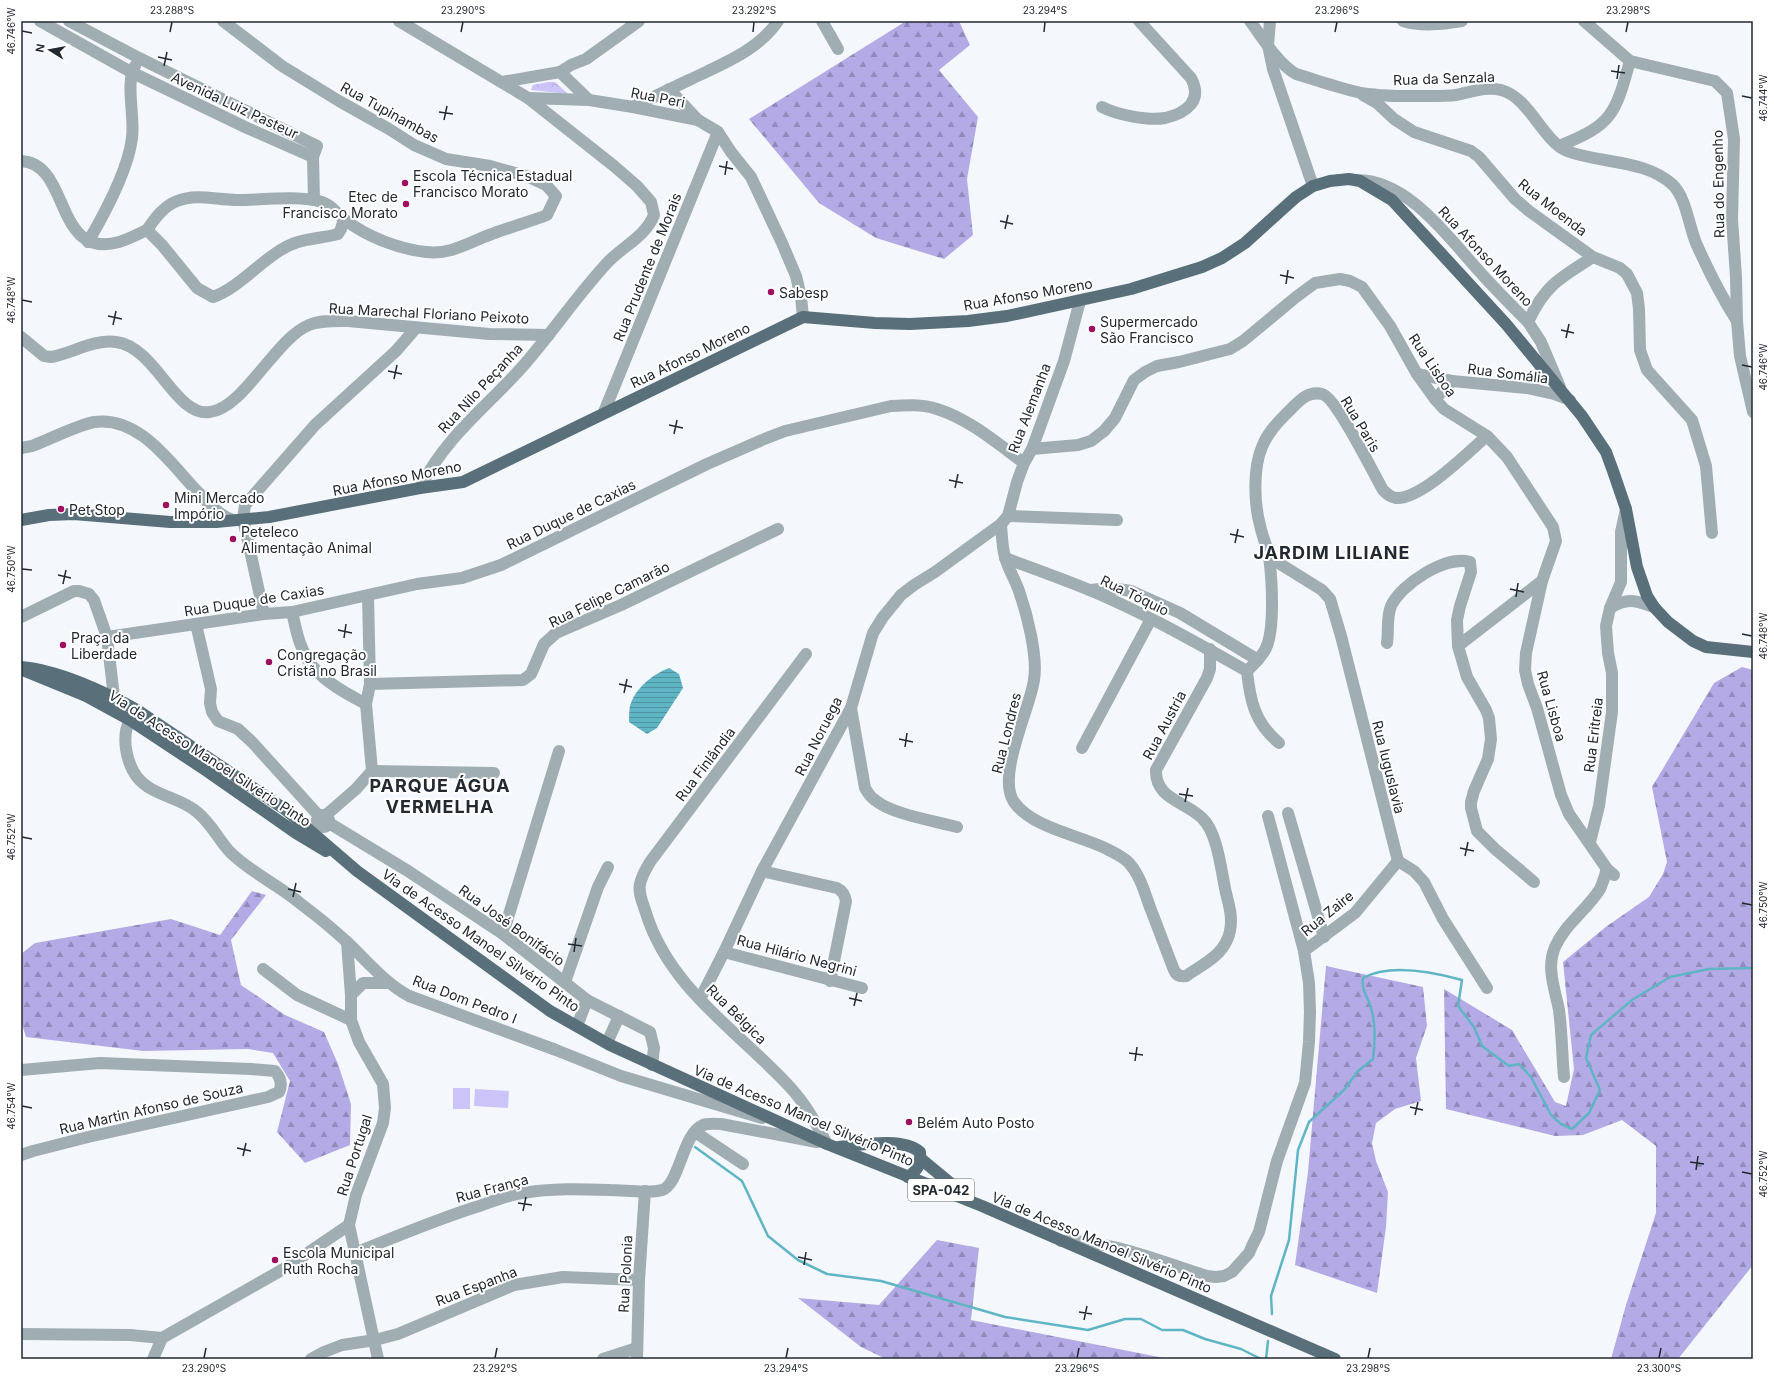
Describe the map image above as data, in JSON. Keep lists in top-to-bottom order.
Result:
{
  "streets": {
    "main road": ["Rua Afonso Moreno", "Via de Acesso Manoel Silvério Pinto", "SPA-042"],
    "street": [
      "Rua da Senzala",
      "Rua Peri",
      "Avenida Luiz Pasteur",
      "Rua Tupinambas",
      "Rua do Engenho",
      "Rua Moenda",
      "Rua Prudente de Morais",
      "Rua Marechal Floriano Peixoto",
      "Rua Lisboa",
      "Rua Somália",
      "Rua Nilo Peçanha",
      "Rua Alemanha",
      "Rua Paris",
      "Rua Duque de Caxias",
      "Rua Felipe Camarão",
      "Rua Tóquio",
      "Rua Austria",
      "Rua Londres",
      "Rua Eritreia",
      "Rua Noruega",
      "Rua Finlândia",
      "Rua Iuguslavia",
      "Rua Zaire",
      "Rua José Bonifácio",
      "Rua Hilário Negrini",
      "Rua Dom Pedro I",
      "Rua Bélgica",
      "Rua Martin Afonso de Souza",
      "Rua Portugal",
      "Rua França",
      "Rua Polonia",
      "Rua Espanha"
    ]
  },
  "crossings": [
    ["Rua da Senzala", "Rua Moenda"],
    ["Rua Peri", "Rua Prudente de Morais"],
    ["Rua Peri", "Rua Nilo Peçanha"],
    ["Rua Afonso Moreno", "Rua Prudente de Morais"],
    ["Rua Afonso Moreno", "Rua Somália"],
    ["Rua Afonso Moreno", "Rua Nilo Peçanha"],
    ["Rua Afonso Moreno", "Rua Alemanha"],
    ["Rua Marechal Floriano Peixoto", "Rua Nilo Peçanha"],
    ["Rua Lisboa", "Rua Somália"],
    ["Rua Lisboa", "Rua Alemanha"],
    ["Rua Lisboa", "Rua Paris"],
    ["Rua Lisboa", "Rua Eritreia"],
    ["Rua Alemanha", "Rua Duque de Caxias"],
    ["Rua Alemanha", "Rua Londres"],
    ["Rua Alemanha", "Rua Noruega"],
    ["Rua Paris", "Rua Iuguslavia"],
    ["Rua Duque de Caxias", "Rua José Bonifácio"],
    ["Rua Tóquio", "Rua Austria"],
    ["Rua Tóquio", "Rua Londres"],
    ["Rua Austria", "Rua Londres"],
    ["Rua Londres", "Rua Noruega"],
    ["Rua Noruega", "Rua Hilário Negrini"],
    ["Rua Noruega", "Rua Bélgica"],
    ["Via de Acesso Manoel Silvério Pinto", "Rua José Bonifácio"],
    ["Via de Acesso Manoel Silvério Pinto", "Rua Dom Pedro I"],
    ["Via de Acesso Manoel Silvério Pinto", "Rua Bélgica"],
    ["Rua Finlândia", "Rua Bélgica"],
    ["Rua Iuguslavia", "Rua Zaire"],
    ["Rua Dom Pedro I", "Rua Portugal"],
    ["Rua Portugal", "Rua França"],
    ["Rua Portugal", "Rua Espanha"],
    ["Rua França", "Rua Polonia"],
    ["Rua Polonia", "Rua Espanha"]
  ],
  "districts": ["JARDIM LILIANE", "PARQUE ÁGUA VERMELHA"],
  "places": [
    "Escola Técnica Estadual Francisco Morato",
    "Etec de Francisco Morato",
    "Sabesp",
    "Supermercado São Francisco",
    "Mini Mercado Impório",
    "Pet Stop",
    "Peteleco Alimentação Animal",
    "Praça da Liberdade",
    "Congregação Cristã no Brasil",
    "Belém Auto Posto",
    "Escola Municipal Ruth Rocha"
  ],
  "north": "left",
  "coordinates": [
    "23.288°S",
    "23.290°S",
    "23.292°S",
    "23.294°S",
    "23.296°S",
    "23.298°S",
    "46.746°W",
    "46.744°W",
    "46.748°W",
    "46.750°W",
    "46.752°W",
    "46.754°W",
    "23.300°S"
  ]
}
